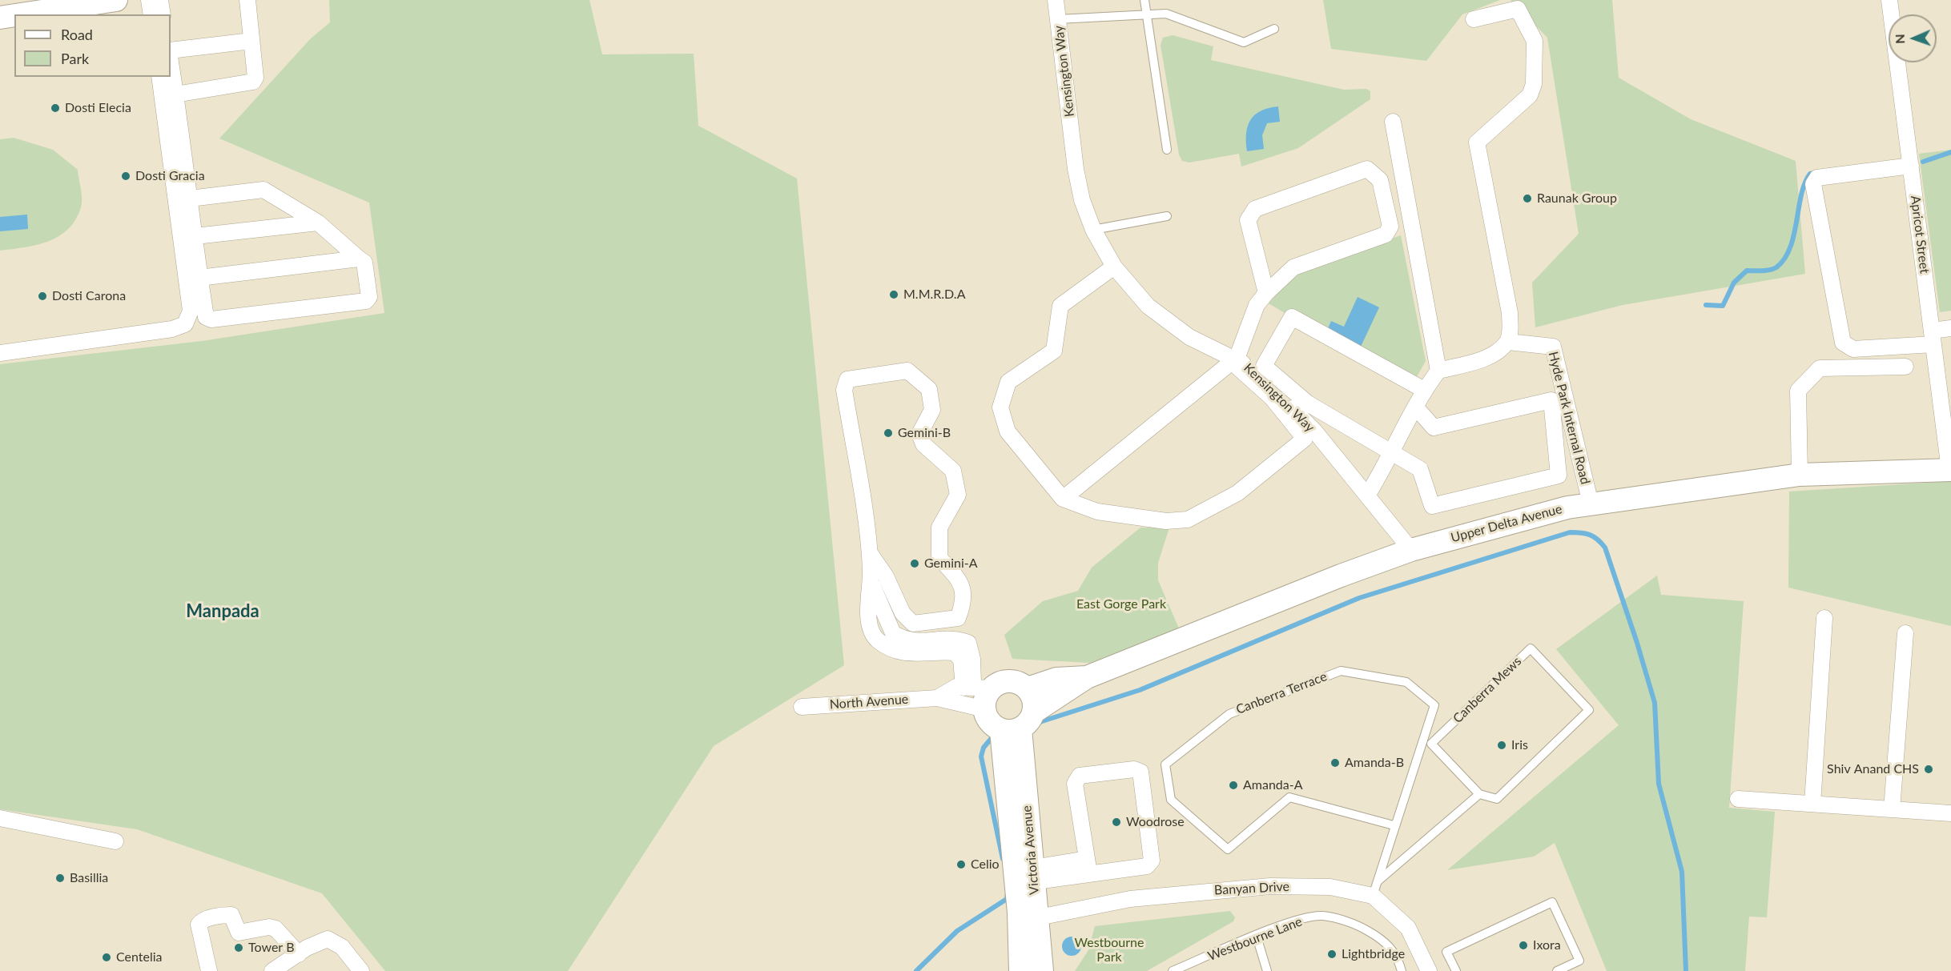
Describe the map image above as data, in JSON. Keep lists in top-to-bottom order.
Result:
{
  "streets": {
    "street": [
      "Kensington Way",
      "Apricot Street",
      "Hyde Park Internal Road",
      "Upper Delta Avenue",
      "North Avenue",
      "Victoria Avenue",
      "Banyan Drive"
    ],
    "lane": ["Canberra Mews", "Canberra Terrace", "Westbourne Lane"]
  },
  "crossings": [
    ["Kensington Way", "Upper Delta Avenue"],
    ["Apricot Street", "Upper Delta Avenue"],
    ["Hyde Park Internal Road", "Upper Delta Avenue"],
    ["Upper Delta Avenue", "Victoria Avenue"],
    ["Canberra Terrace", "Banyan Drive"],
    ["Victoria Avenue", "Banyan Drive"]
  ],
  "districts": ["Manpada"],
  "parks": ["East Gorge Park", "Westbourne Park"],
  "places": [
    "Dosti Elecia",
    "Dosti Gracia",
    "Raunak Group",
    "M.M.R.D.A",
    "Dosti Carona",
    "Gemini-B",
    "Gemini-A",
    "Iris",
    "Amanda-B",
    "Shiv Anand CHS",
    "Amanda-A",
    "Woodrose",
    "Celio",
    "Basillia",
    "Ixora",
    "Tower B",
    "Lightbridge",
    "Centelia"
  ],
  "legend": ["Road", "Park"],
  "north": "left"
}
